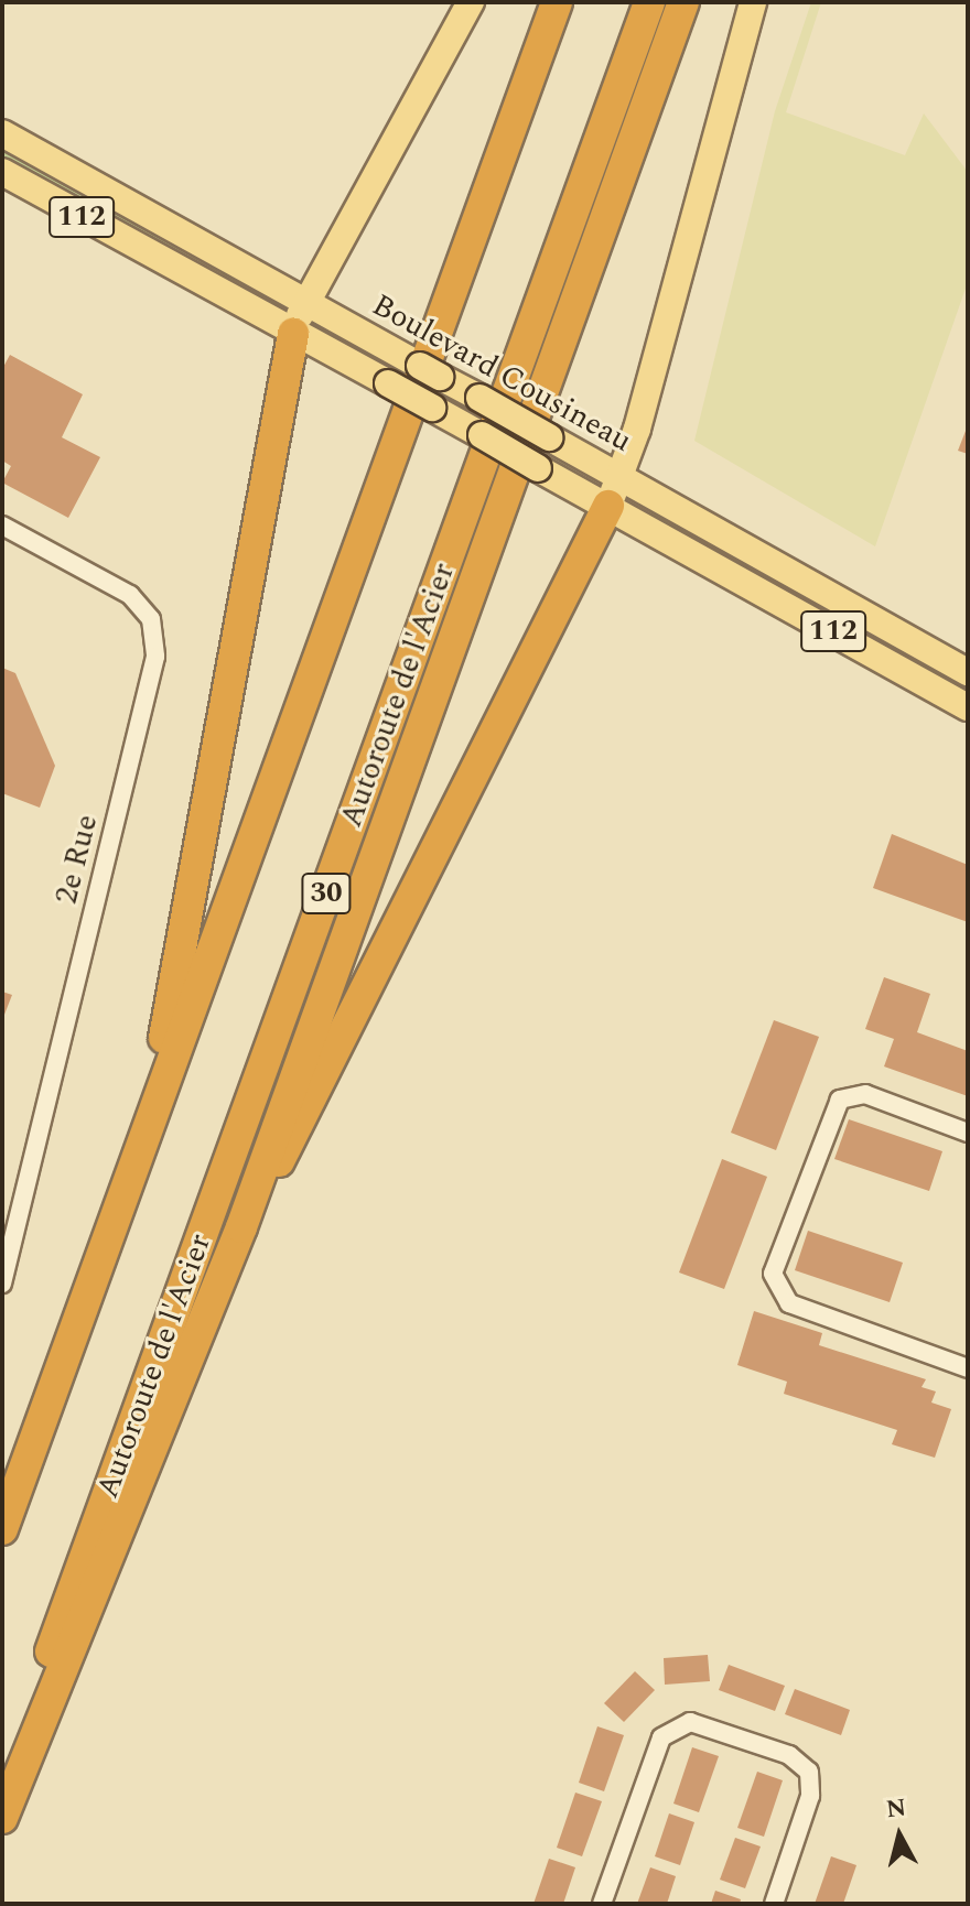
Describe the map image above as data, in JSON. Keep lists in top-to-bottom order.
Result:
{
  "streets": {
    "highway": ["Autoroute de l'Acier", "30"],
    "main road": ["112", "Boulevard Cousineau"],
    "street": ["2e Rue"]
  },
  "north": "top"
}
